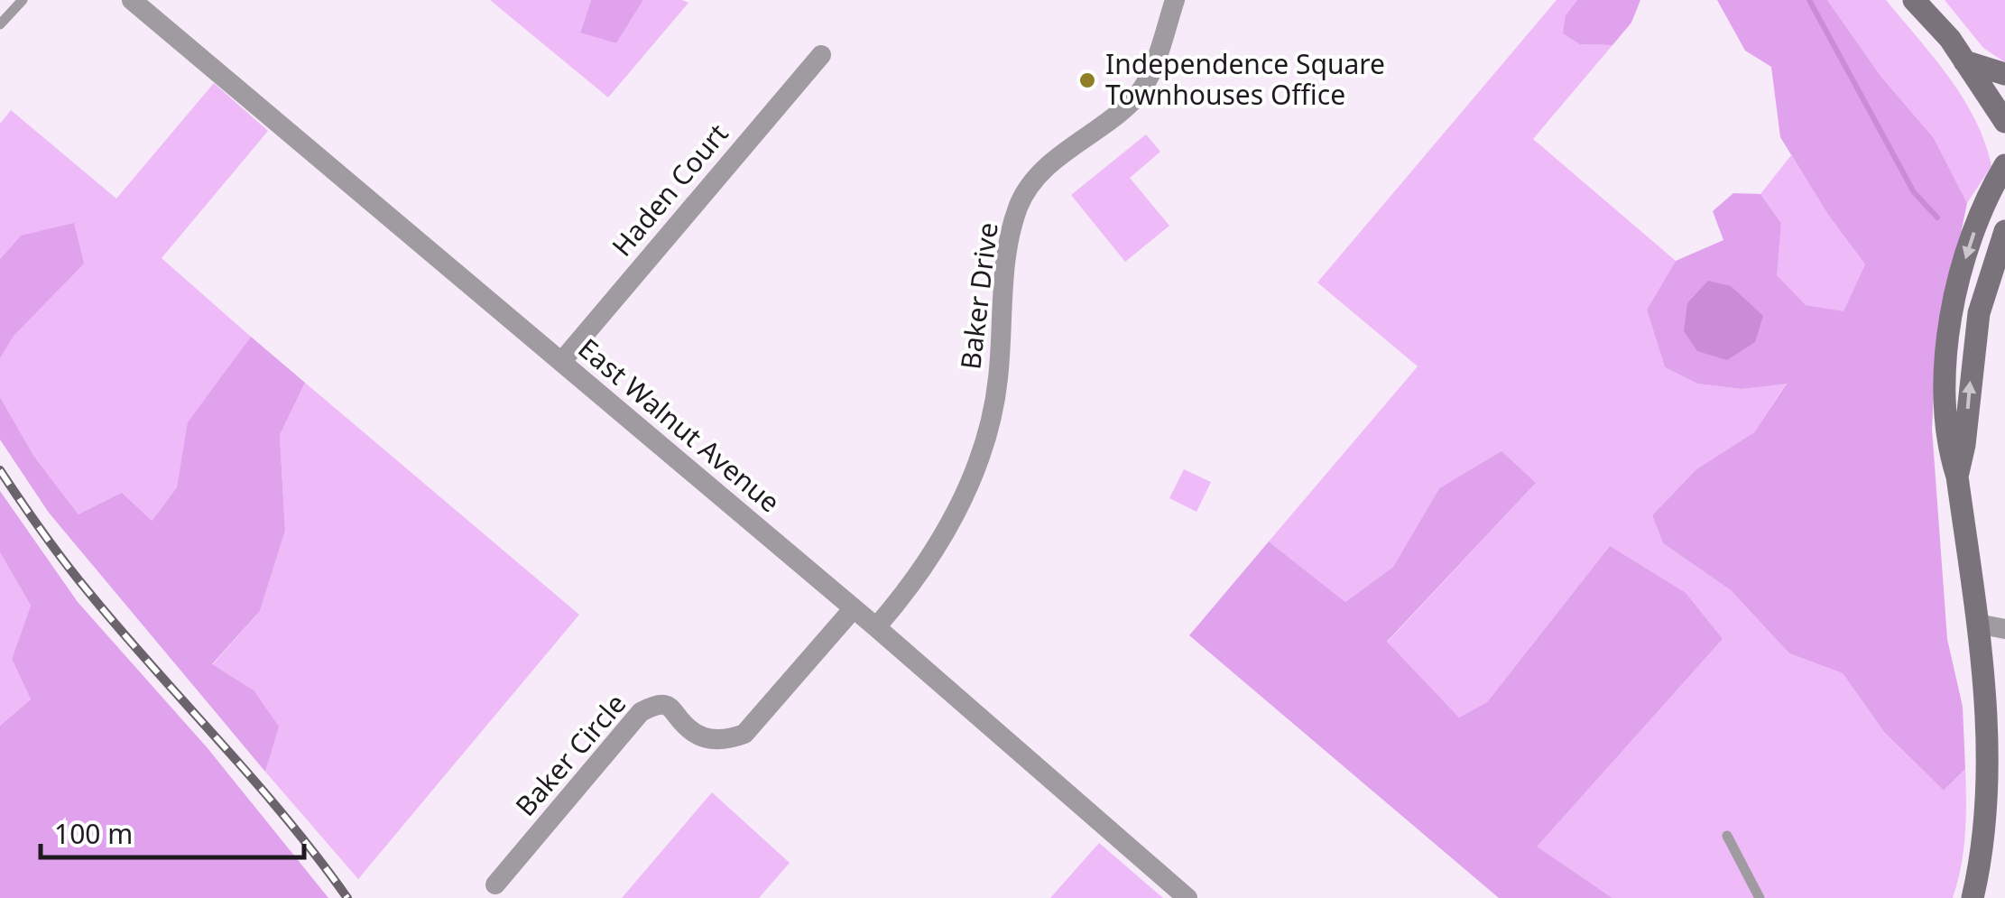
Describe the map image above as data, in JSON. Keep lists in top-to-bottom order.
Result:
{
  "streets": {
    "street": [
      "Haden Court",
      "Baker Drive",
      "East Walnut Avenue",
      "Baker Circle"
    ]
  },
  "crossings": [
    ["Haden Court", "East Walnut Avenue"],
    ["Baker Drive", "East Walnut Avenue"],
    ["East Walnut Avenue", "Baker Circle"]
  ],
  "places": ["Independence Square Townhouses Office"],
  "scale_bar": "100 m"
}
